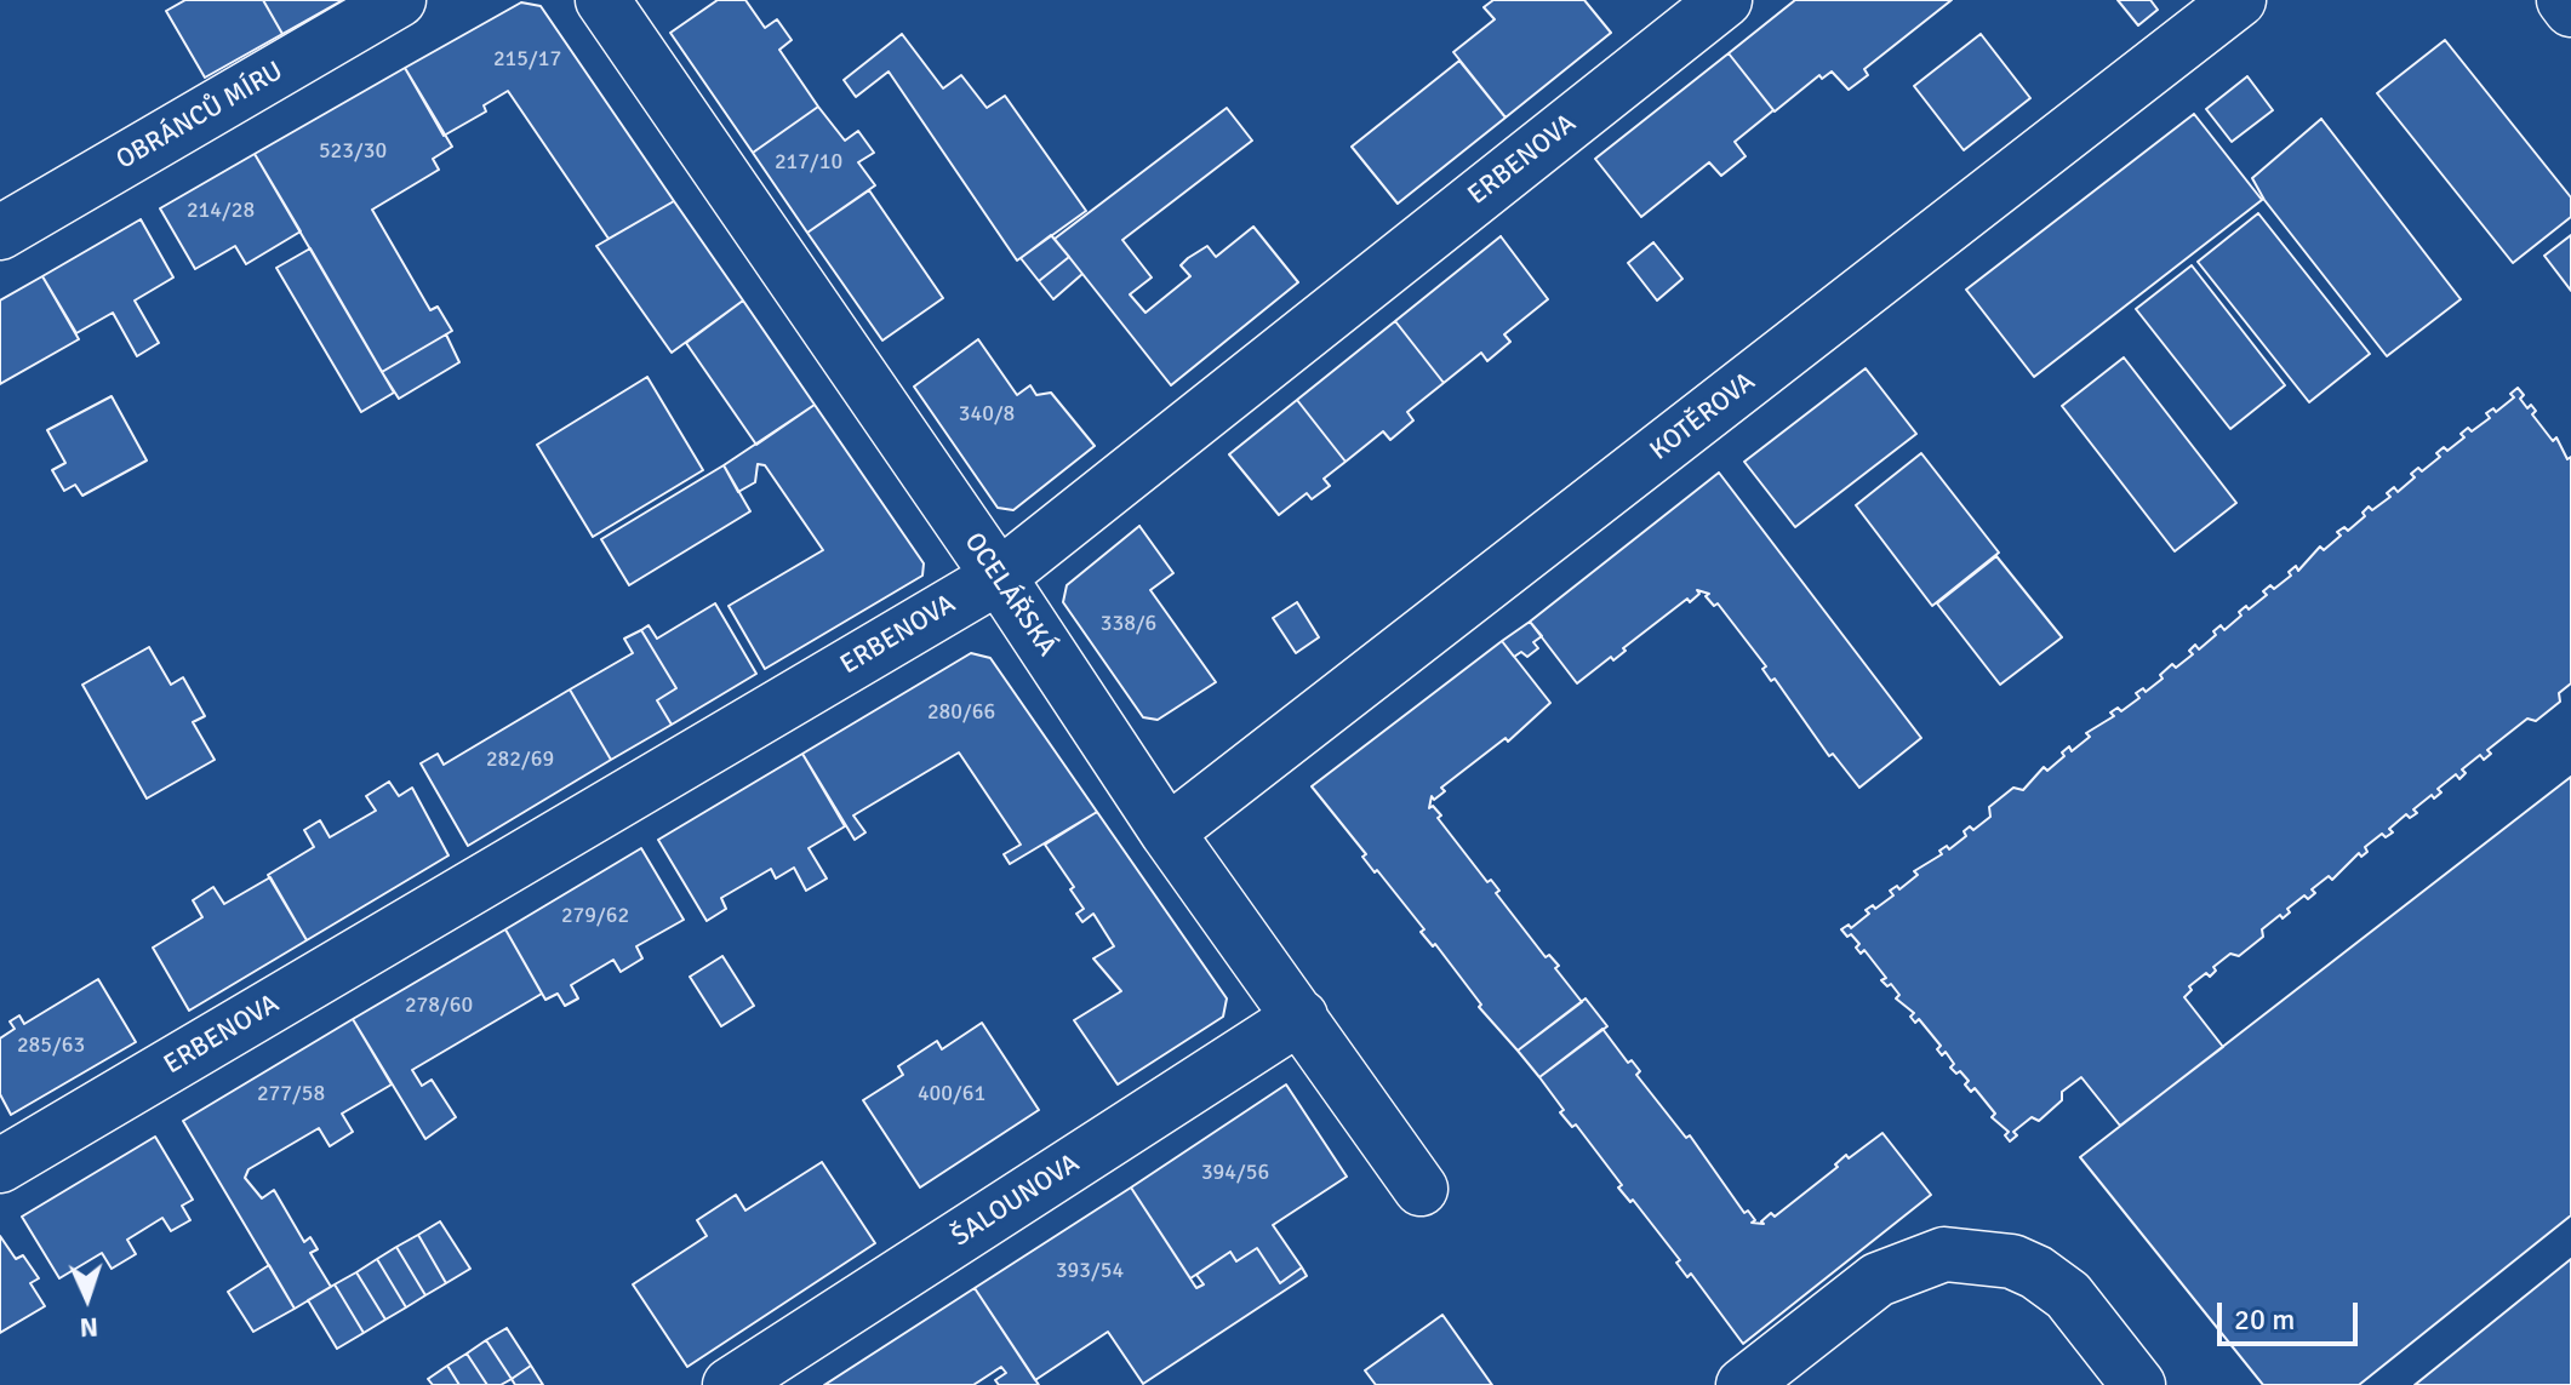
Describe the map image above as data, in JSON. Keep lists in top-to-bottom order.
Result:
{
  "streets": {
    "street": [
      "OBRÁNCŮ MÍRU",
      "ERBENOVA",
      "KOTĚROVA",
      "OCELÁŘSKÁ",
      "ŠALOUNOVA"
    ]
  },
  "crossings": [
    ["ERBENOVA", "OCELÁŘSKÁ"],
    ["KOTĚROVA", "OCELÁŘSKÁ"],
    ["OCELÁŘSKÁ", "ŠALOUNOVA"]
  ],
  "house_numbers": [
    "215/17",
    "523/30",
    "217/10",
    "214/28",
    "340/8",
    "338/6",
    "280/66",
    "282/69",
    "279/62",
    "278/60",
    "285/63",
    "277/58",
    "400/61",
    "394/56",
    "393/54"
  ],
  "scale_bar": "20 m",
  "north": "bottom"
}
